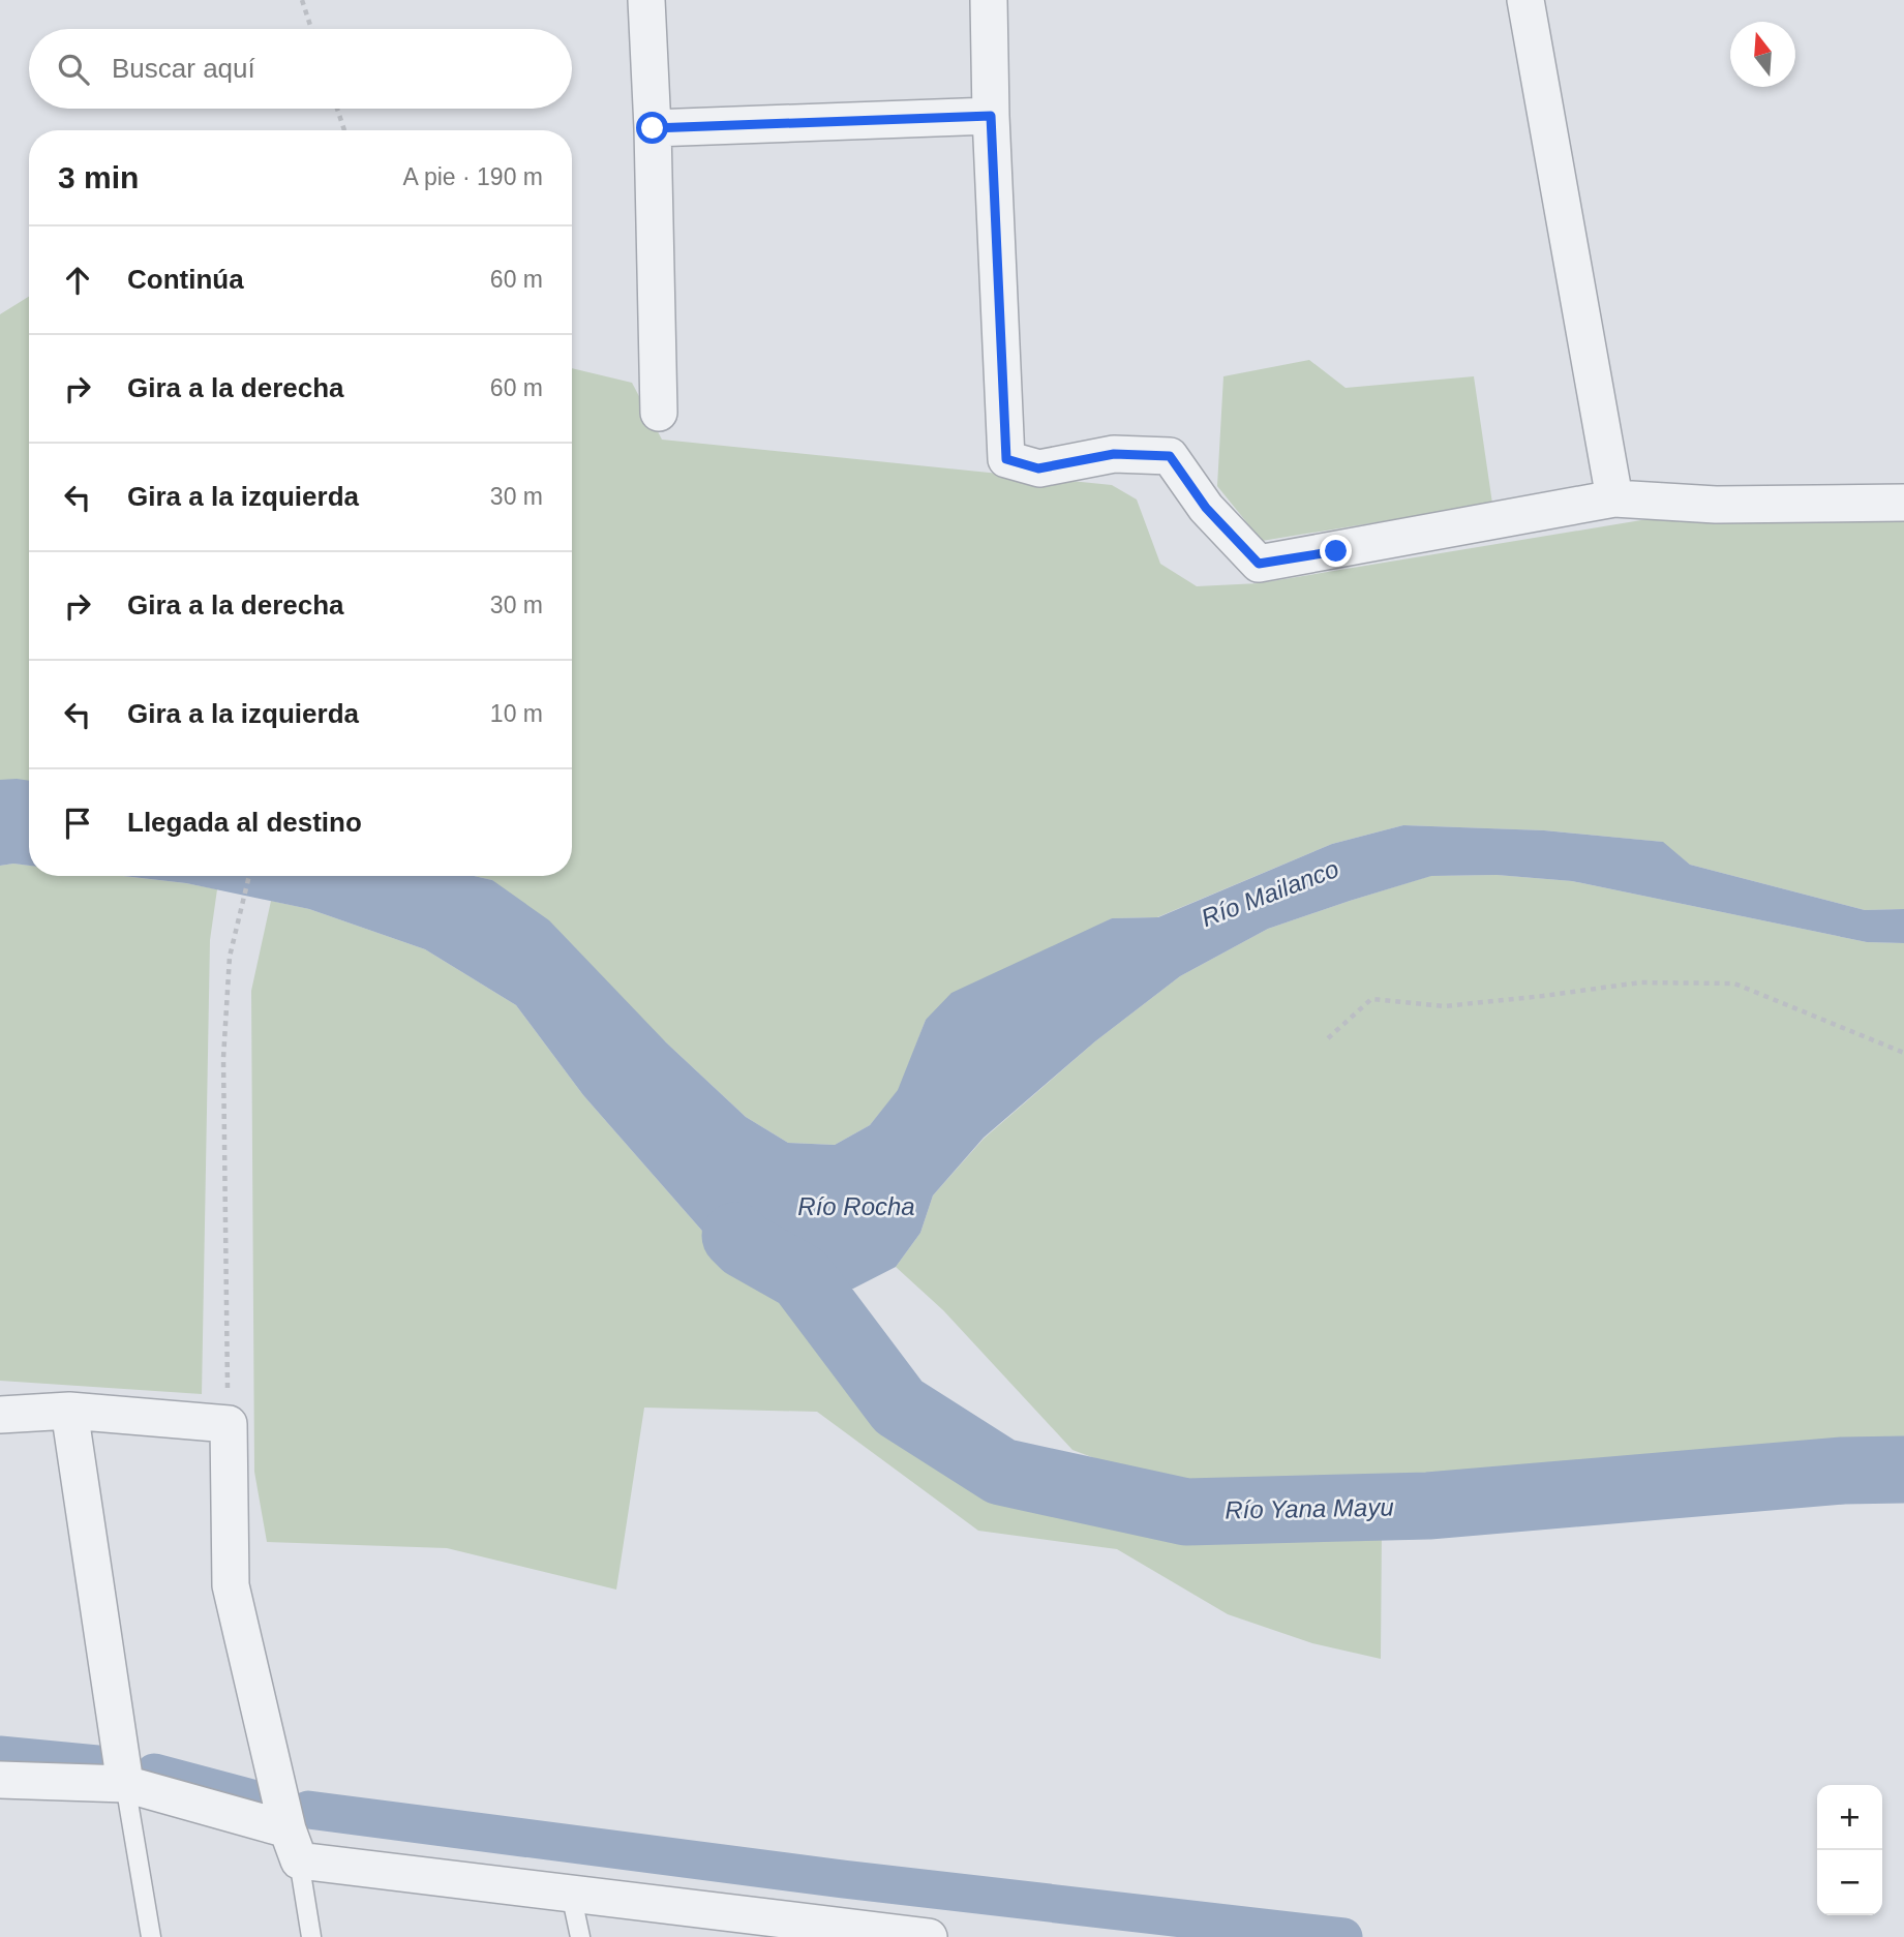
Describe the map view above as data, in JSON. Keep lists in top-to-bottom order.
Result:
{
  "water": ["Río Mailanco", "Río Rocha", "Río Yana Mayu"],
  "north": "top",
  "page": {
    "search": "Buscar aquí",
    "heading": ["3 min", "A pie · 190 m"],
    "list": [
      ["Continúa", "60 m"],
      ["Gira a la derecha", "60 m"],
      ["Gira a la izquierda", "30 m"],
      ["Gira a la derecha", "30 m"],
      ["Gira a la izquierda", "10 m"],
      "Llegada al destino"
    ],
    "map_buttons": ["+", "−"]
  }
}
